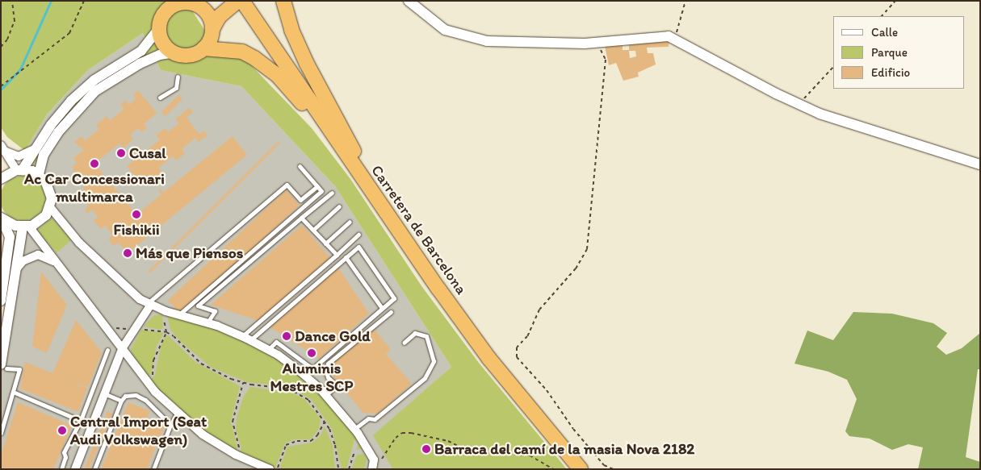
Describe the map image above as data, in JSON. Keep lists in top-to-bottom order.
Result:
{
  "streets": {
    "highway": ["Carretera de Barcelona"]
  },
  "places": [
    "Cusal",
    "Ac Car Concessionari multimarca",
    "Fishikii",
    "Más que Piensos",
    "Dance Gold",
    "Aluminis Mestres SCP",
    "Central Import (Seat Audi Volkswagen)",
    "Barraca del camí de la masia Nova 2182"
  ],
  "legend": ["Calle", "Parque", "Edificio"]
}
